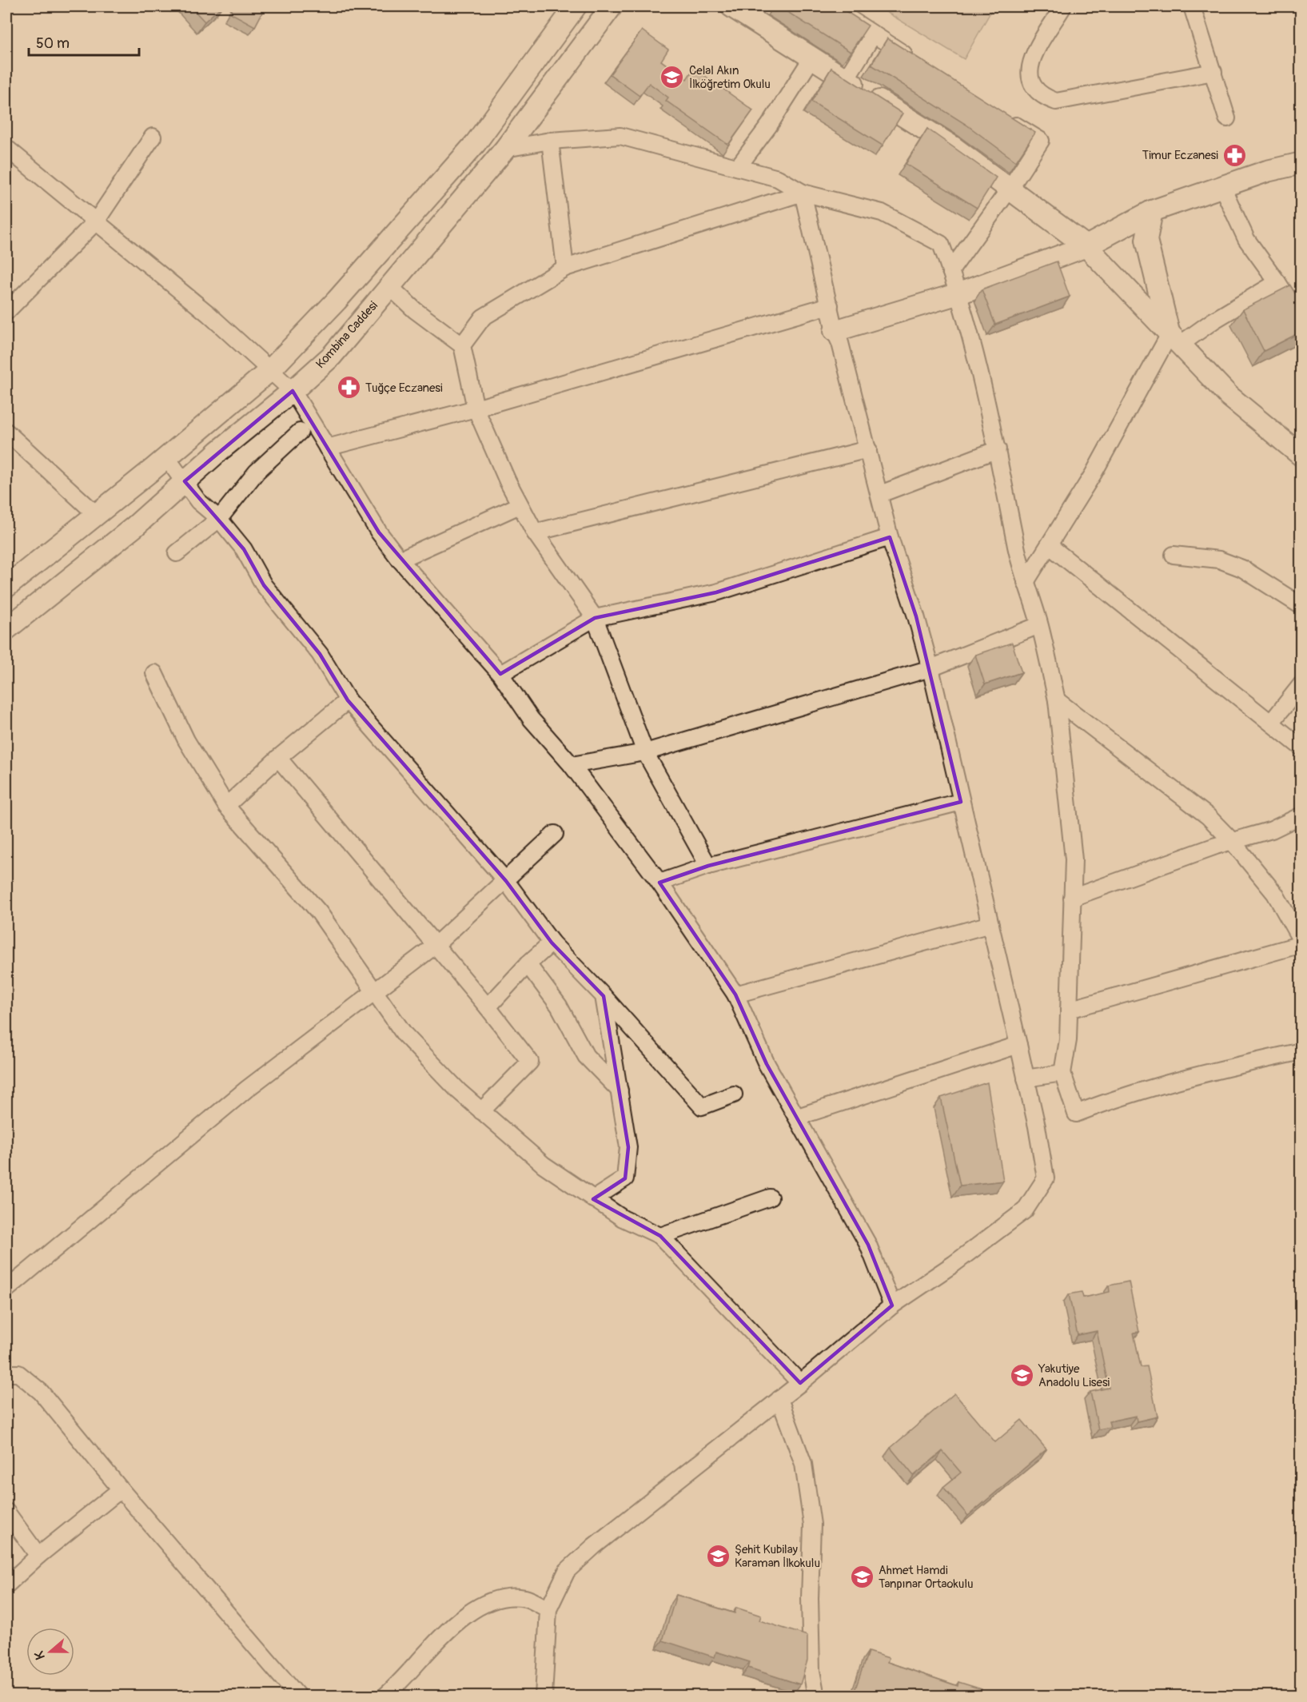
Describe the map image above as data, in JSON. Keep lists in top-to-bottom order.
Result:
{
  "streets": {
    "main road": ["Kombina Caddesi"]
  },
  "places": {
    "school or university": [
      "Celal Akın İlköğretim Okulu",
      "Yakutiye Anadolu Lisesi",
      "Şehit Kubilay Karaman İlkokulu",
      "Ahmet Hamdi Tanpınar Ortaokulu"
    ],
    "pharmacy": ["Timur Eczanesi", "Tuğçe Eczanesi"]
  },
  "scale_bar": "50 m",
  "north": "left"
}
